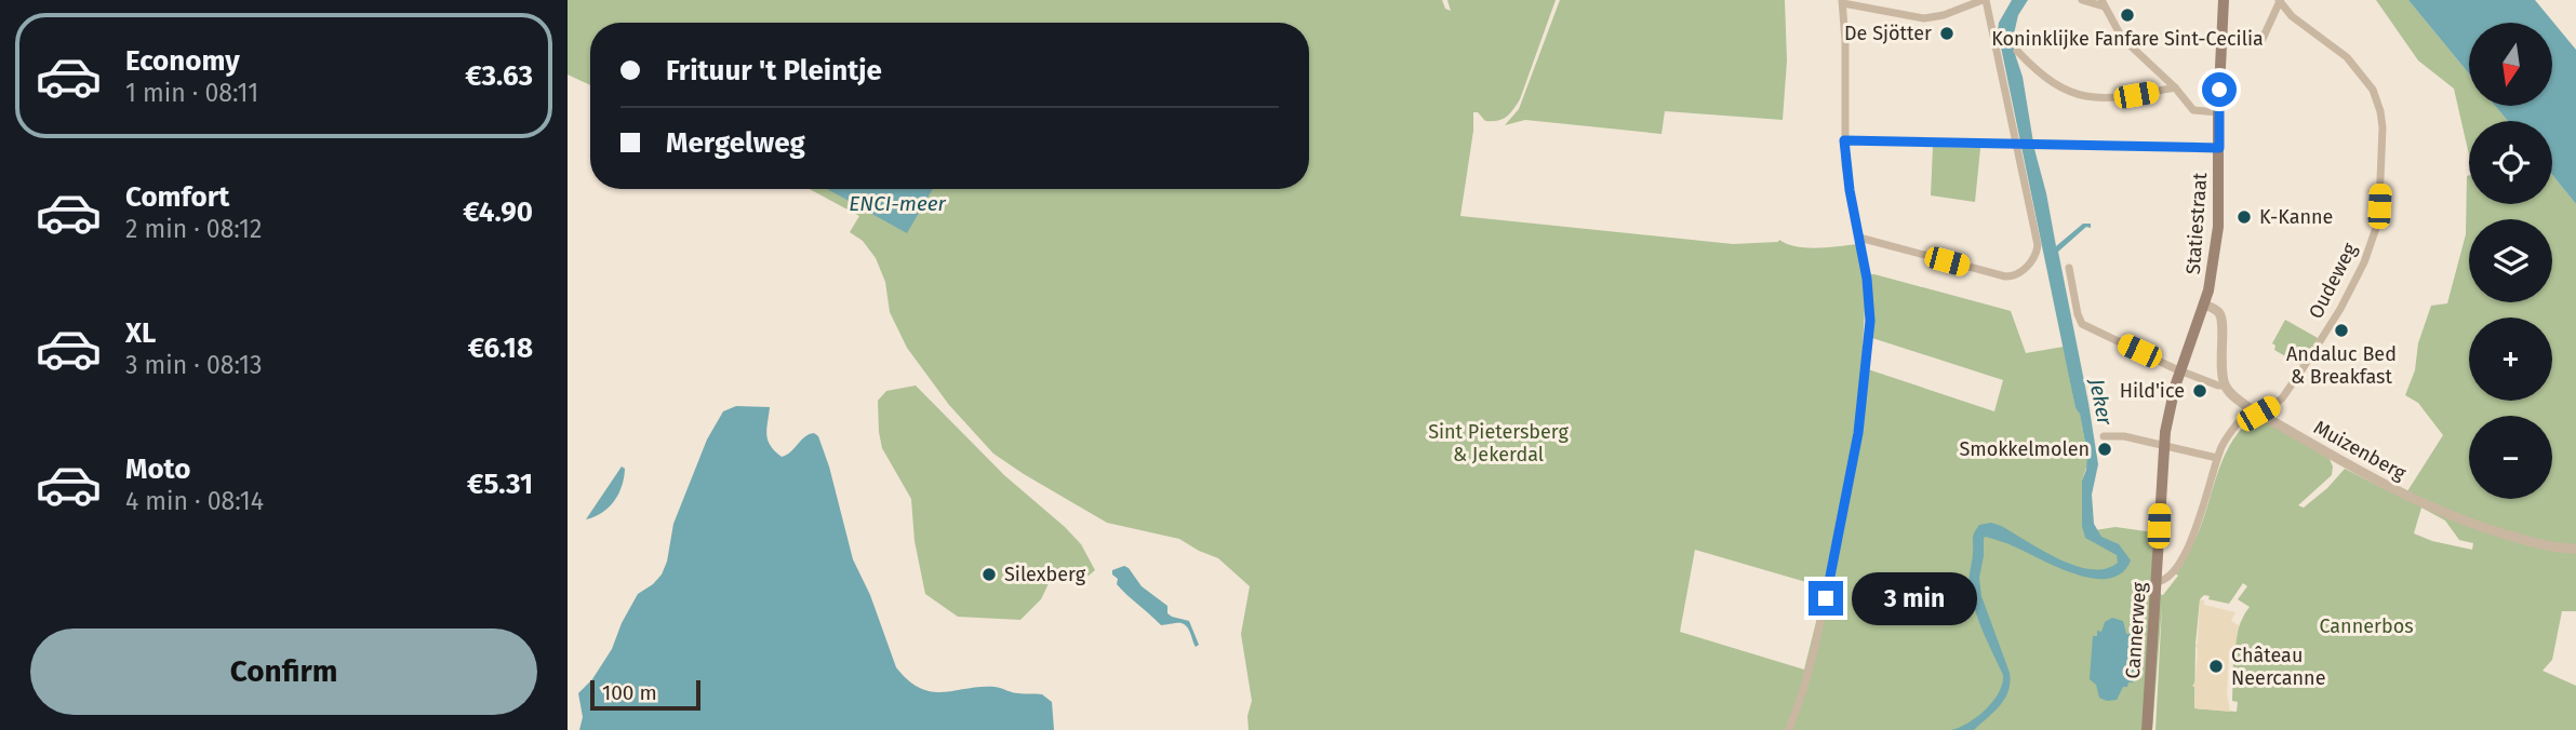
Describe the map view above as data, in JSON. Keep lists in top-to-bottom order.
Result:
{
  "streets": {
    "main road": ["Statiestraat", "Cannerweg"],
    "street": ["Oudeweg", "Muizenberg"]
  },
  "crossings": [
    ["Statiestraat", "Cannerweg"],
    ["Oudeweg", "Muizenberg"],
    ["Oudeweg", "Cannerweg"]
  ],
  "water": ["ENCI-meer", "Jeker"],
  "parks": ["Sint Pietersberg & Jekerdal", "Cannerbos"],
  "places": [
    "Koninklijke Fanfare Sint-Cecilia",
    "De Sjötter",
    "K-Kanne",
    "Andaluc Bed & Breakfast",
    "Hild'ice",
    "Smokkelmolen",
    "Silexberg",
    "Château Neercanne"
  ],
  "scale_bar": "100 m",
  "north": "bottom",
  "page": {
    "list": [
      {
        "name": "Economy",
        "note": "1 min · 08:11",
        "value": "€3.63"
      },
      {
        "name": "Comfort",
        "note": "2 min · 08:12",
        "value": "€4.90"
      },
      {
        "name": "XL",
        "note": "3 min · 08:13",
        "value": "€6.18"
      },
      {
        "name": "Moto",
        "note": "4 min · 08:14",
        "value": "€5.31"
      }
    ],
    "map_buttons": ["+", "−"],
    "banner": ["Frituur 't Pleintje", "Mergelweg"],
    "bubble": "3 min",
    "buttons": "Confirm",
    "scale": "100 m"
  }
}
